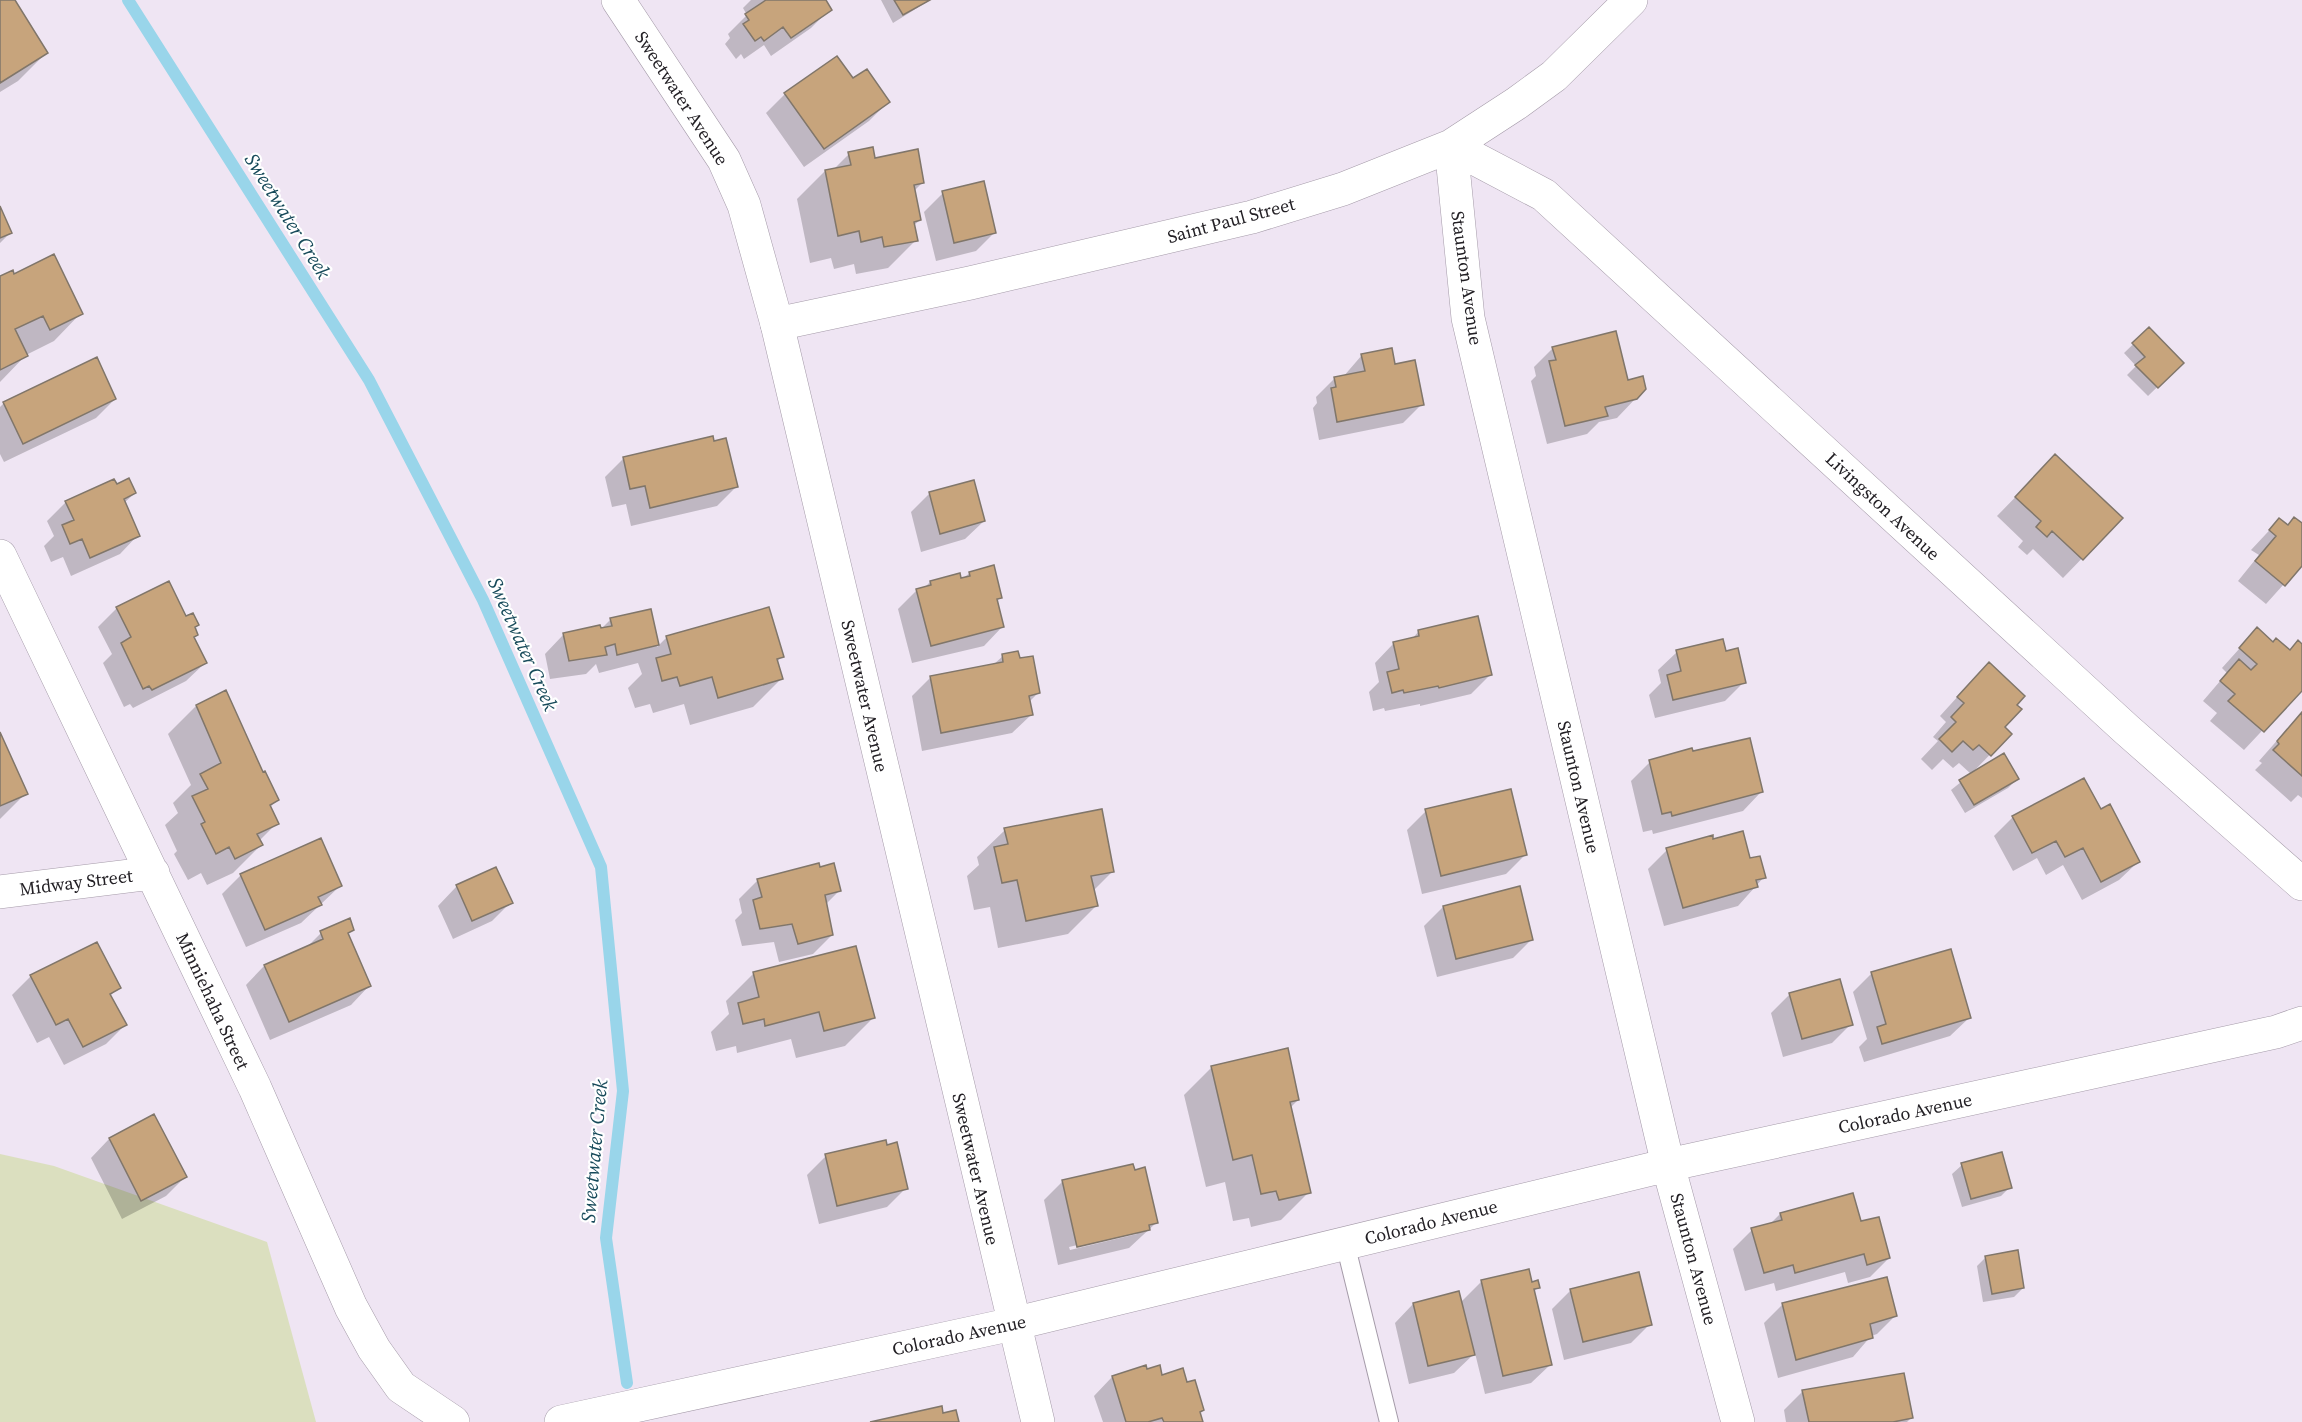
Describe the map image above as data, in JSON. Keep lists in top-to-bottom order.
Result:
{
  "streets": {
    "street": [
      "Sweetwater Avenue",
      "Saint Paul Street",
      "Staunton Avenue",
      "Livingston Avenue",
      "Midway Street",
      "Minniehaha Street",
      "Colorado Avenue"
    ]
  },
  "crossings": [
    ["Sweetwater Avenue", "Saint Paul Street"],
    ["Sweetwater Avenue", "Colorado Avenue"],
    ["Saint Paul Street", "Staunton Avenue"],
    ["Saint Paul Street", "Livingston Avenue"],
    ["Staunton Avenue", "Livingston Avenue"],
    ["Staunton Avenue", "Colorado Avenue"],
    ["Midway Street", "Minniehaha Street"]
  ],
  "water": ["Sweetwater Creek"]
}
